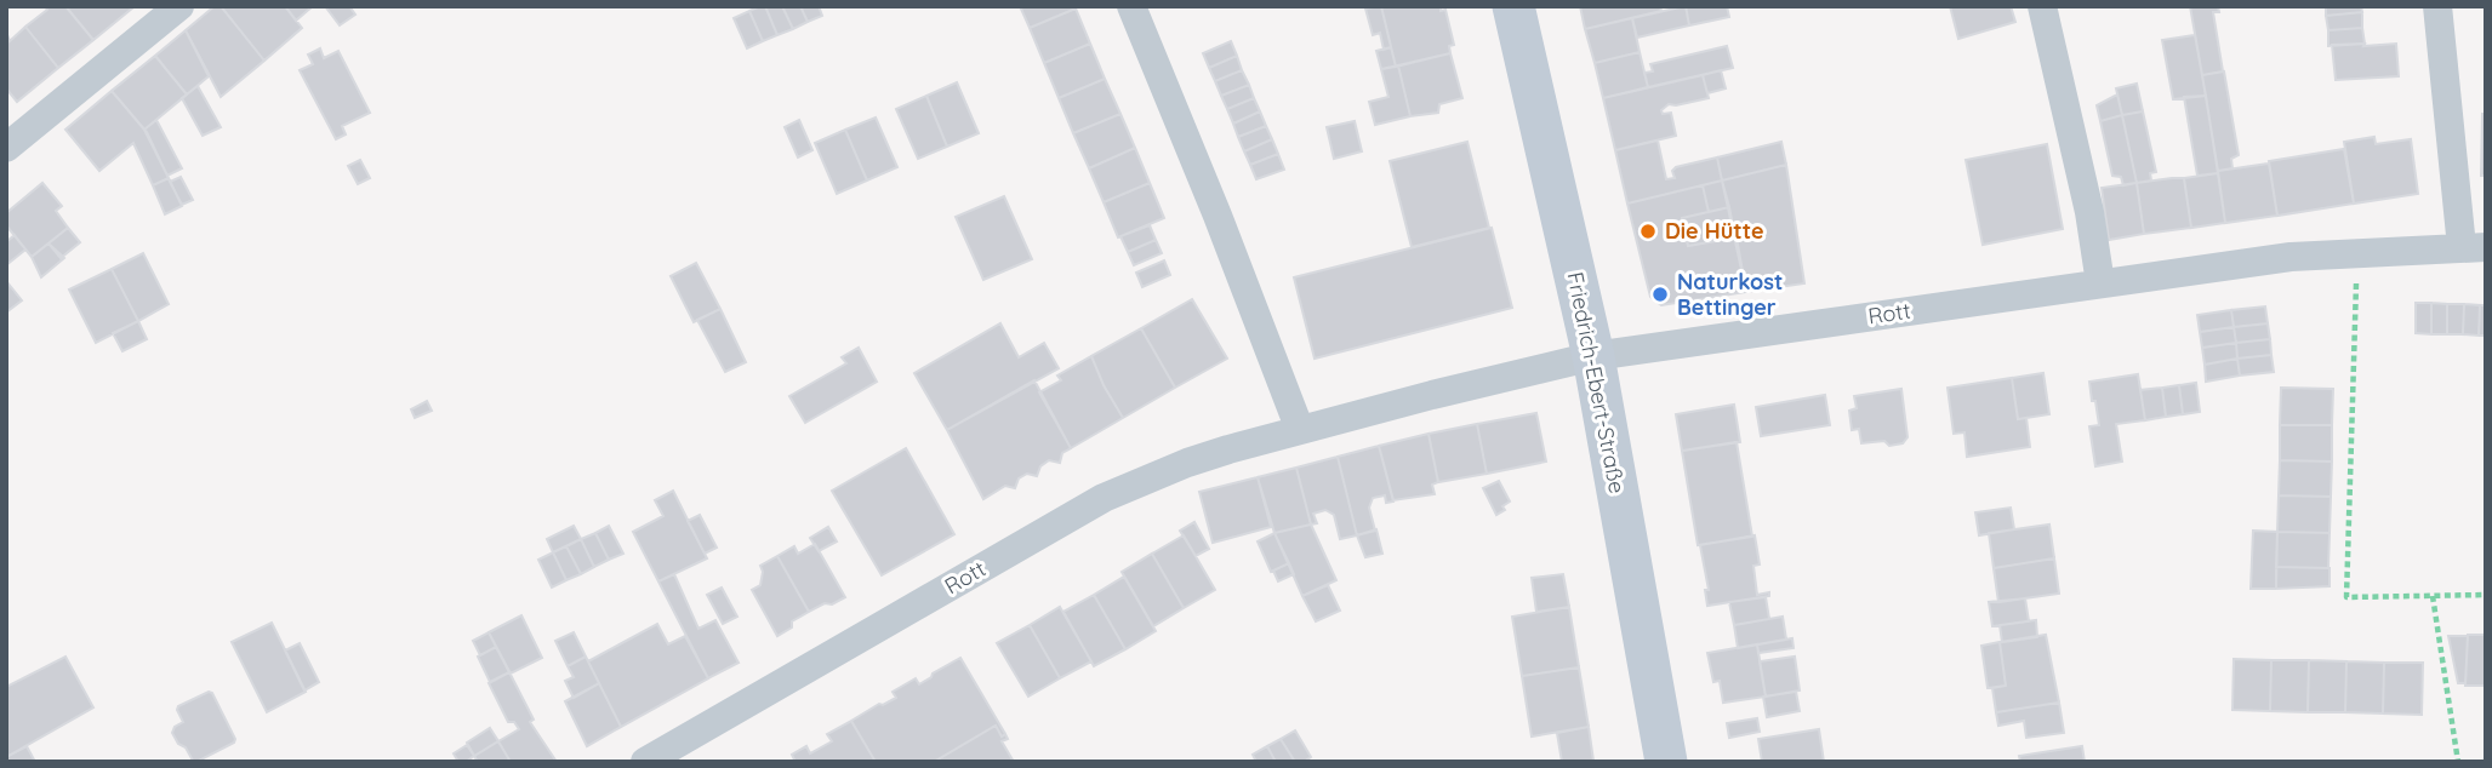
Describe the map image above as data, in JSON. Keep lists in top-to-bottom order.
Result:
{
  "streets": {
    "street": ["Rott", "Friedrich-Ebert-Straße"]
  },
  "crossings": [
    ["Rott", "Friedrich-Ebert-Straße"]
  ],
  "places": ["Die Hütte", "Naturkost Bettinger"]
}
